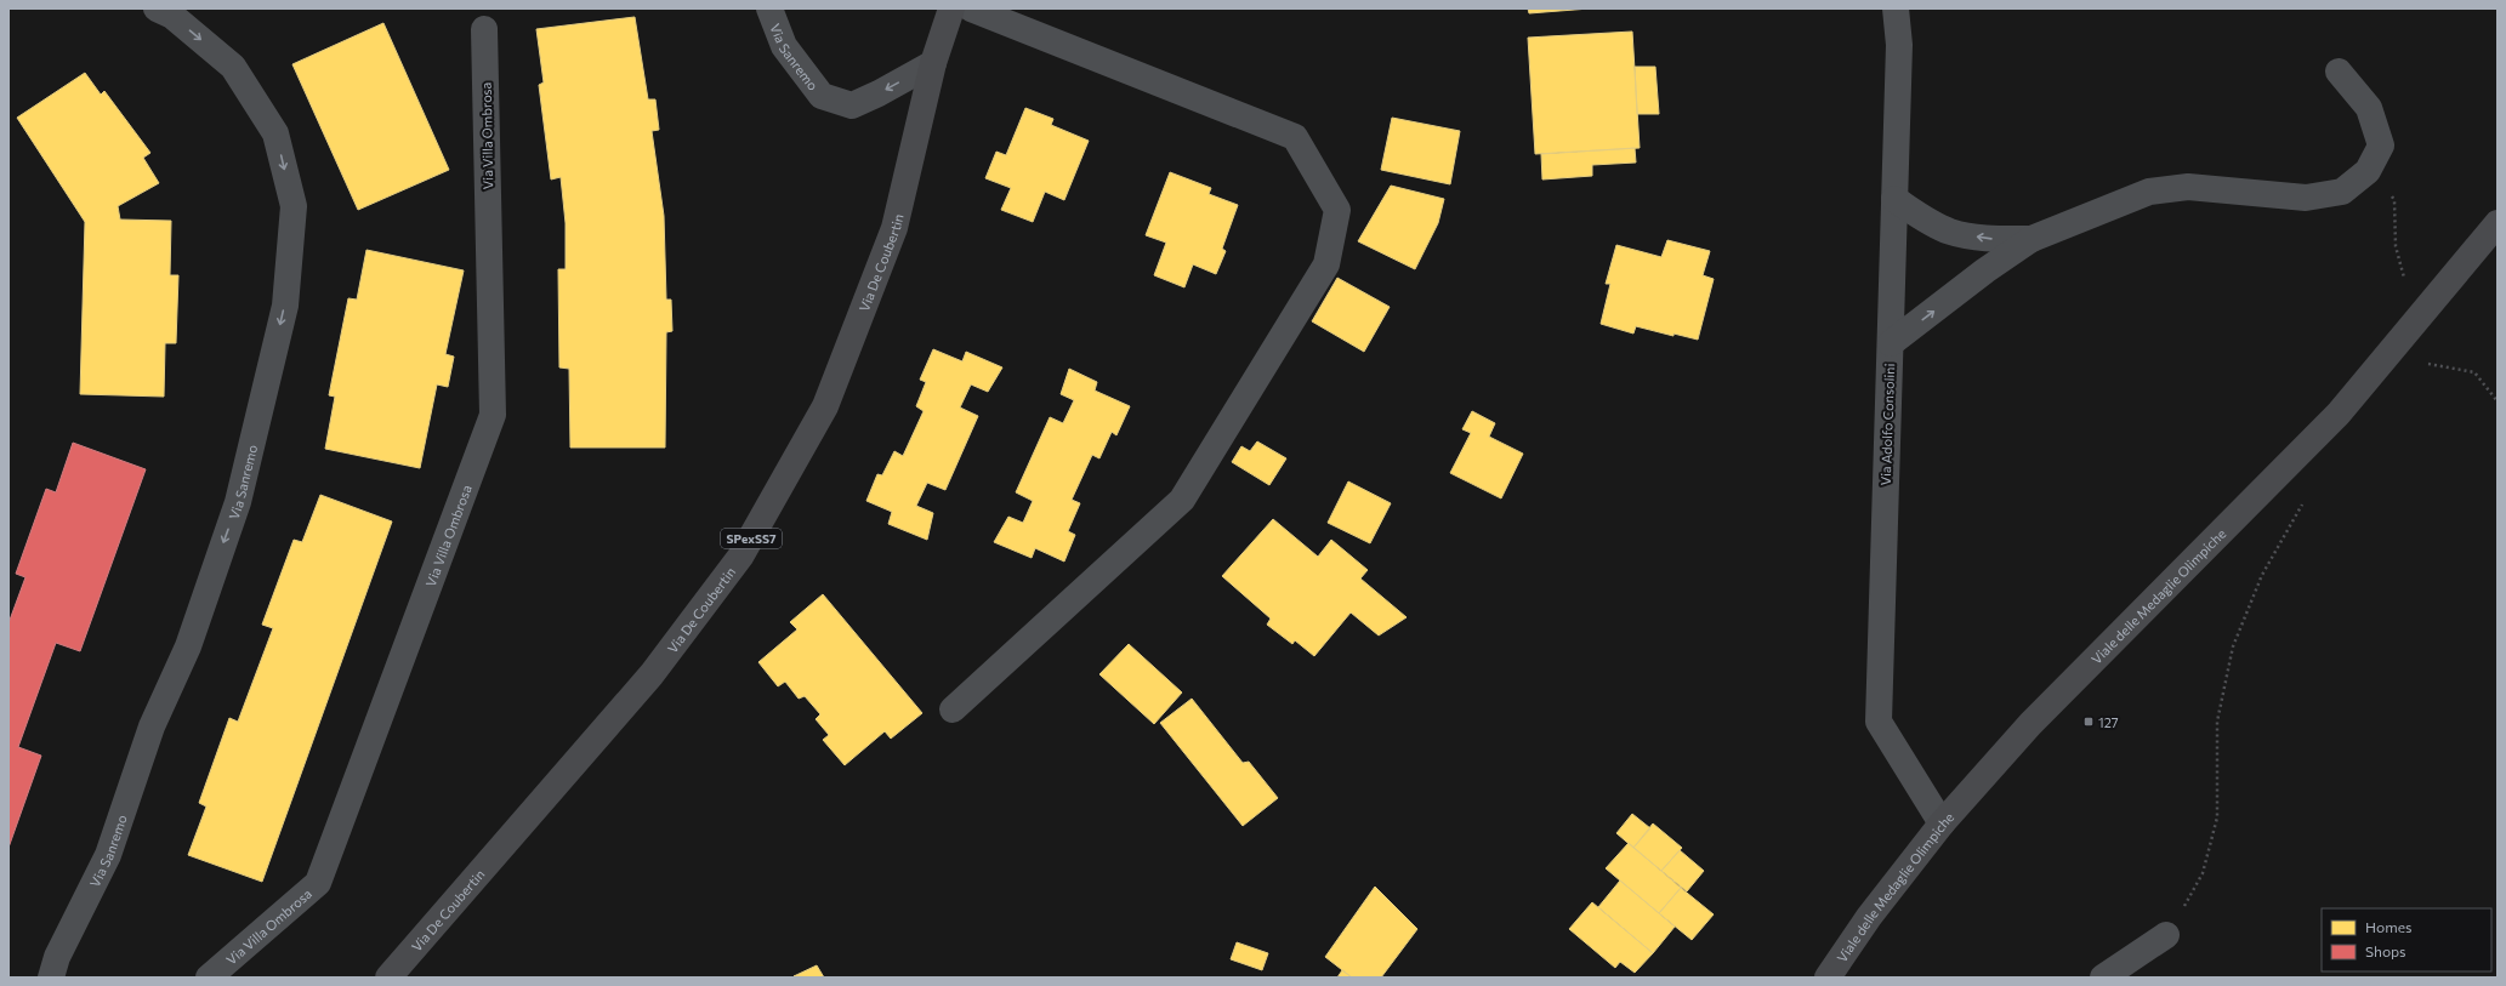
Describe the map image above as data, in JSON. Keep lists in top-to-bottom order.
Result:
{
  "streets": {
    "main road": ["Via De Coubertin", "SPexSS7", "Viale delle Medaglie Olimpiche"],
    "street": ["Via Sanremo", "Via Villa Ombrosa", "Via Adolfo Consolini"]
  },
  "crossings": [
    ["Via Sanremo", "Via De Coubertin"],
    ["Via Adolfo Consolini", "Viale delle Medaglie Olimpiche"]
  ],
  "places": {
    "transit": ["127"]
  },
  "legend": ["Homes", "Shops"]
}
